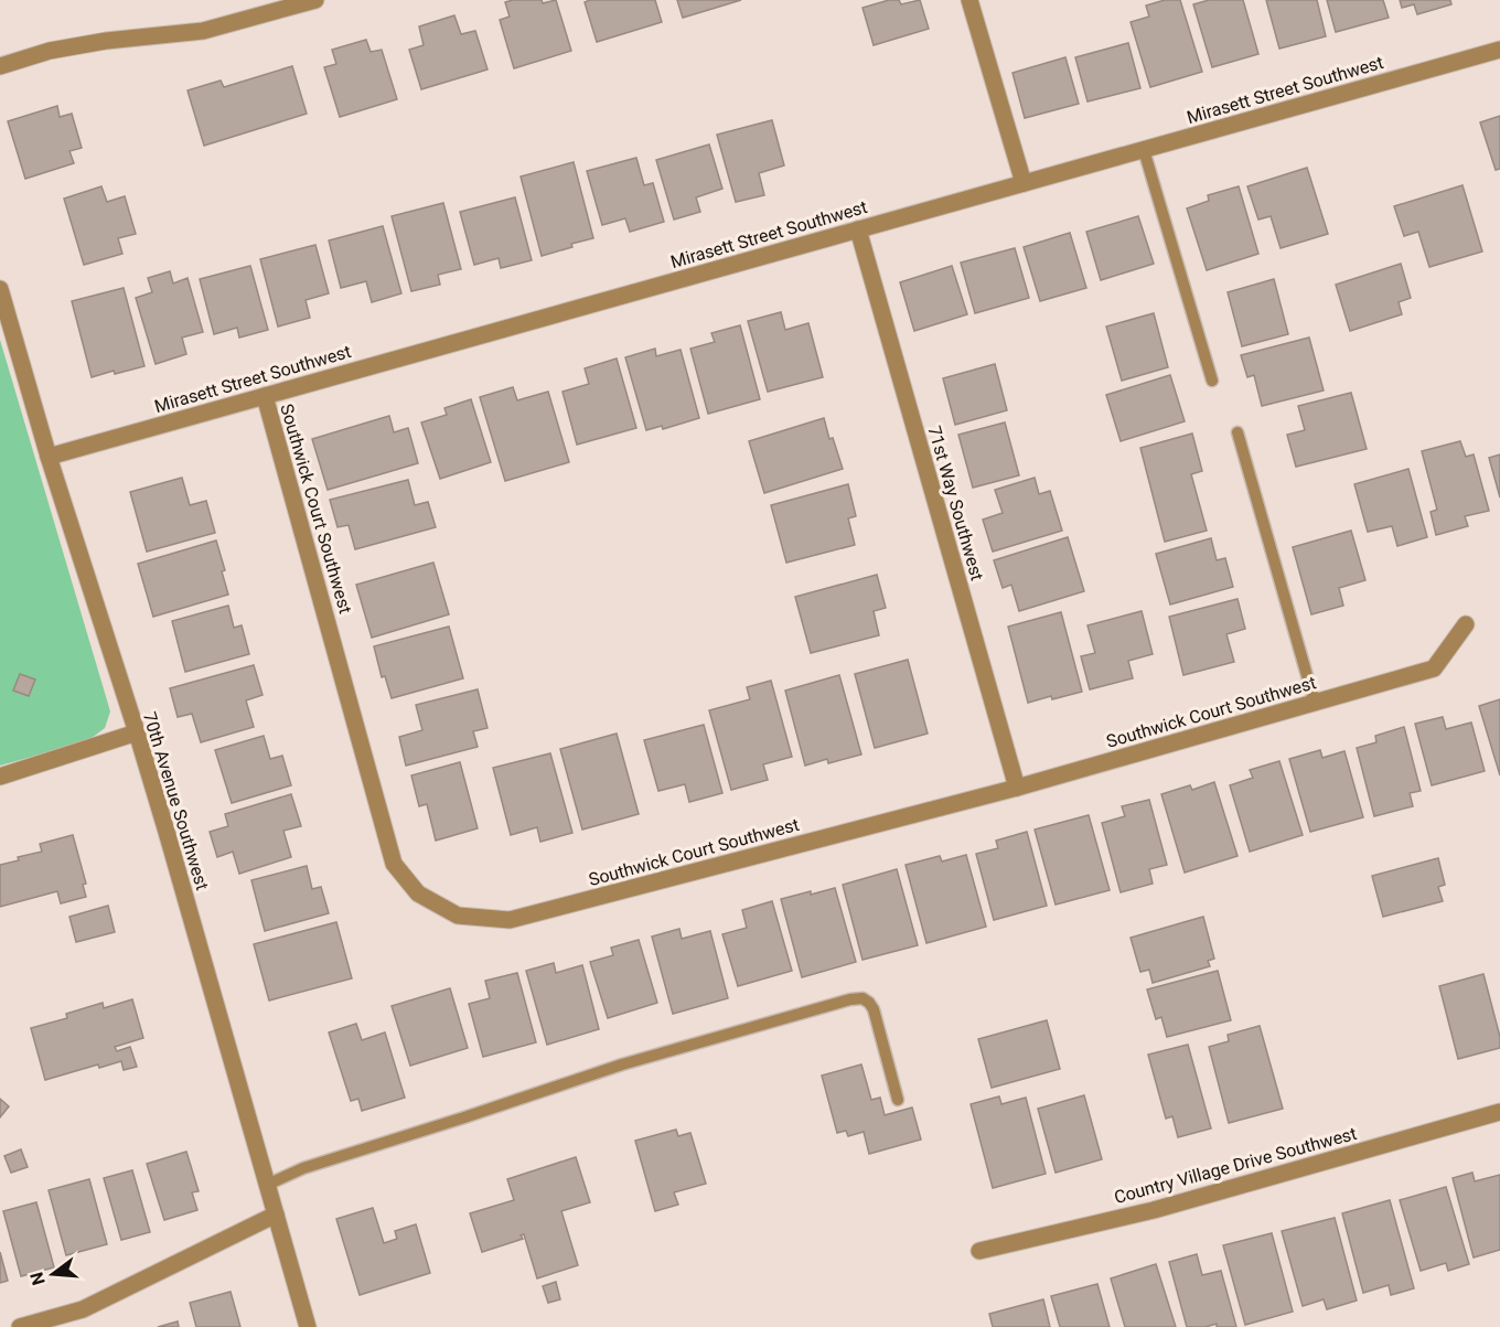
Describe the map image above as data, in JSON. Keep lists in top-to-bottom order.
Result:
{
  "streets": {
    "street": [
      "Mirasett Street Southwest",
      "71st Way Southwest",
      "Southwick Court Southwest",
      "70th Avenue Southwest",
      "Country Village Drive Southwest"
    ]
  },
  "crossings": [
    ["Mirasett Street Southwest", "71st Way Southwest"],
    ["Mirasett Street Southwest", "Southwick Court Southwest"],
    ["Mirasett Street Southwest", "70th Avenue Southwest"],
    ["71st Way Southwest", "Southwick Court Southwest"]
  ],
  "north": "left"
}
